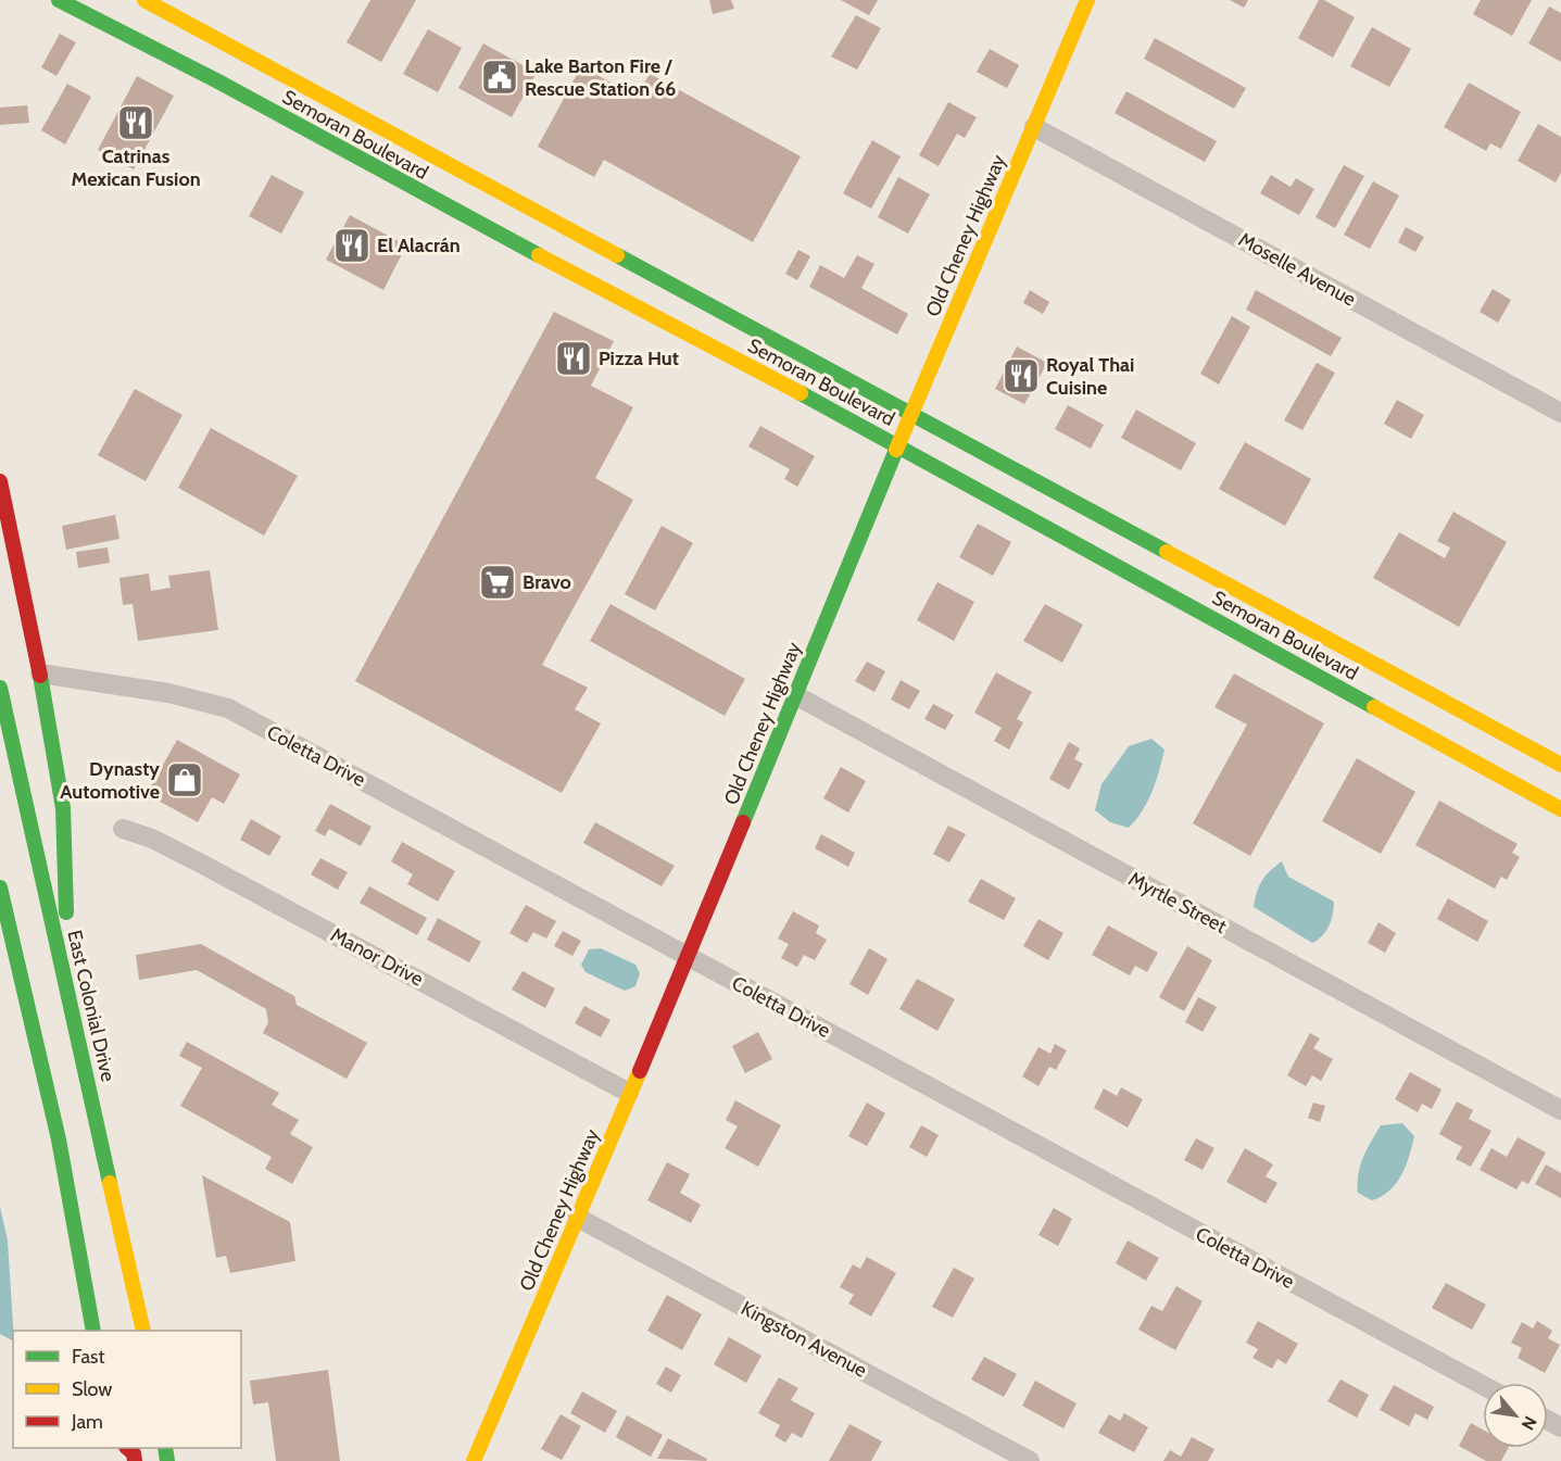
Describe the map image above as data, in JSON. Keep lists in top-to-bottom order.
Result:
{
  "streets": {
    "main road": ["Semoran Boulevard", "Old Cheney Highway", "East Colonial Drive"],
    "street": [
      "Moselle Avenue",
      "Coletta Drive",
      "Myrtle Street",
      "Manor Drive",
      "Kingston Avenue"
    ]
  },
  "crossings": [
    ["Semoran Boulevard", "Old Cheney Highway"],
    ["Old Cheney Highway", "Moselle Avenue"],
    ["Old Cheney Highway", "Coletta Drive"],
    ["Old Cheney Highway", "Myrtle Street"],
    ["Old Cheney Highway", "Manor Drive"],
    ["Old Cheney Highway", "Kingston Avenue"]
  ],
  "places": {
    "public building": ["Lake Barton Fire / Rescue Station 66"],
    "restaurant": [
      "Catrinas Mexican Fusion",
      "El Alacrán",
      "Pizza Hut",
      "Royal Thai Cuisine"
    ],
    "supermarket": ["Bravo"],
    "shop": ["Dynasty Automotive"]
  },
  "legend": ["Fast", "Slow", "Jam"],
  "north": "bottom right"
}
